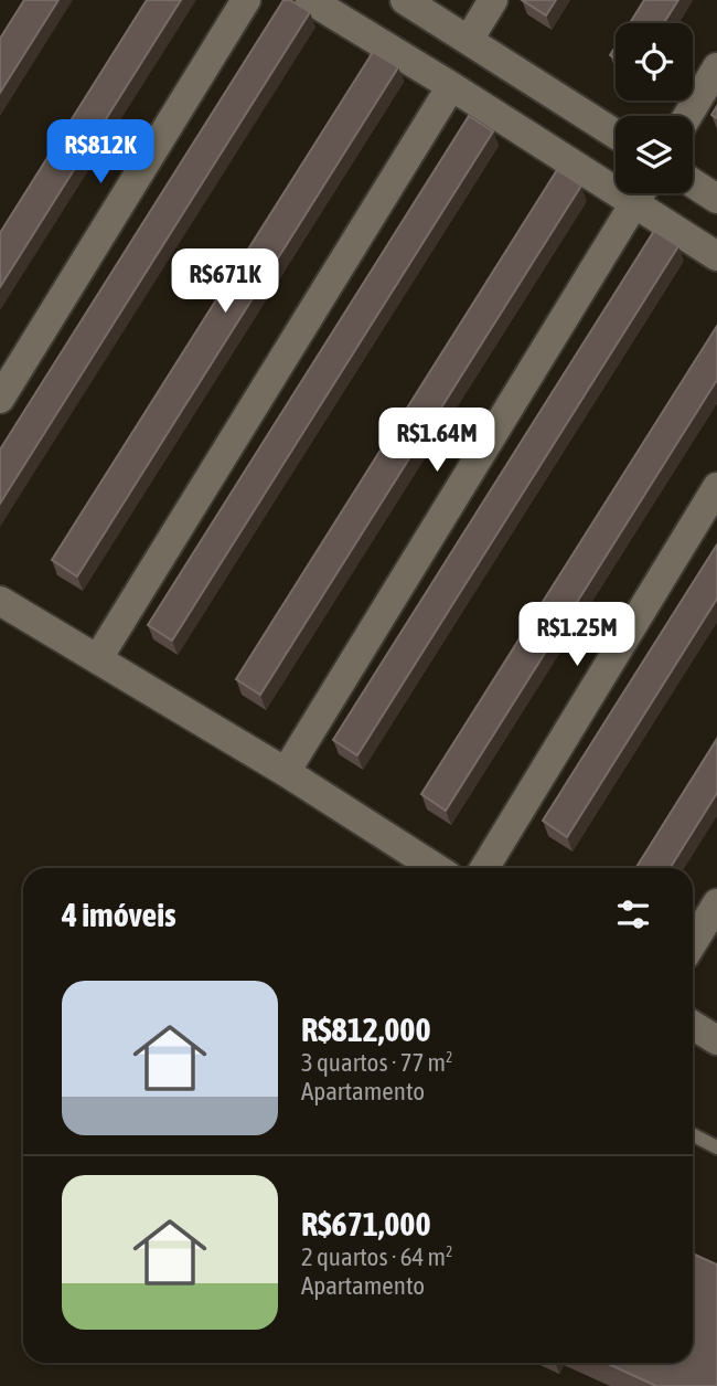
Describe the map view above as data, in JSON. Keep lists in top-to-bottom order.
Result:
{
  "page": {
    "price": [
      "R$812K",
      "R$671K",
      "R$1.64M",
      "R$1.25M"
    ],
    "heading": "4 imóveis",
    "list": [
      {
        "name": "R$812,000",
        "note": "3 quartos · 77 m² · Apartamento"
      },
      {
        "name": "R$671,000",
        "note": "2 quartos · 64 m² · Apartamento"
      }
    ]
  }
}
